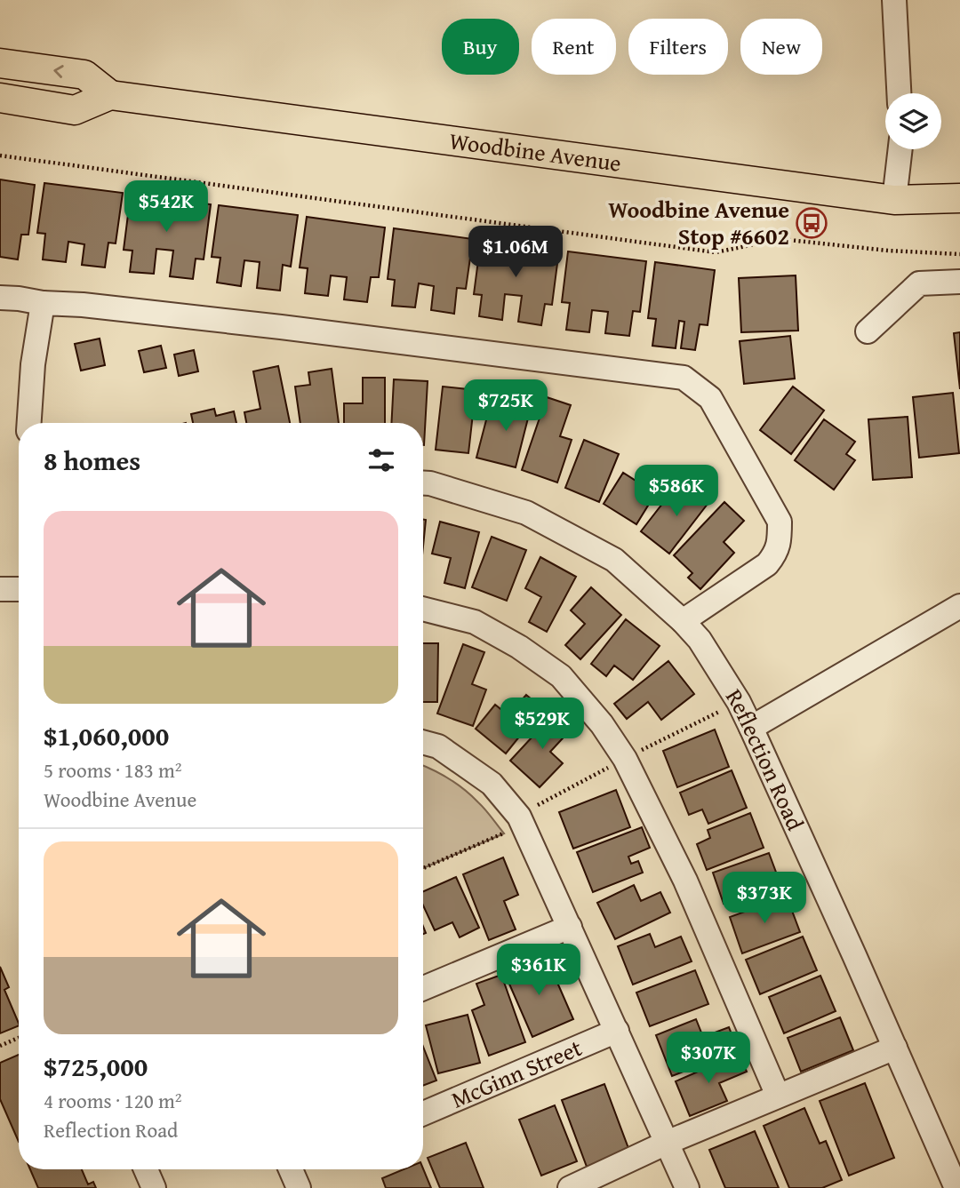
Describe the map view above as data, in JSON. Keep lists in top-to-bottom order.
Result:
{
  "streets": {
    "main road": ["Woodbine Avenue"],
    "street": ["Reflection Road", "McGinn Street"]
  },
  "places": {
    "bus stop": ["Woodbine Avenue Stop #6602"]
  },
  "page": {
    "chip": [
      "Buy",
      "Rent",
      "Filters",
      "New"
    ],
    "price": [
      "$542K",
      "$1.06M",
      "$725K",
      "$586K",
      "$529K",
      "$373K",
      "$361K",
      "$307K"
    ],
    "heading": "8 homes",
    "list": [
      {
        "name": "$1,060,000",
        "note": "5 rooms · 183 m² · Woodbine Avenue"
      },
      {
        "name": "$725,000",
        "note": "4 rooms · 120 m² · Reflection Road"
      }
    ]
  }
}
